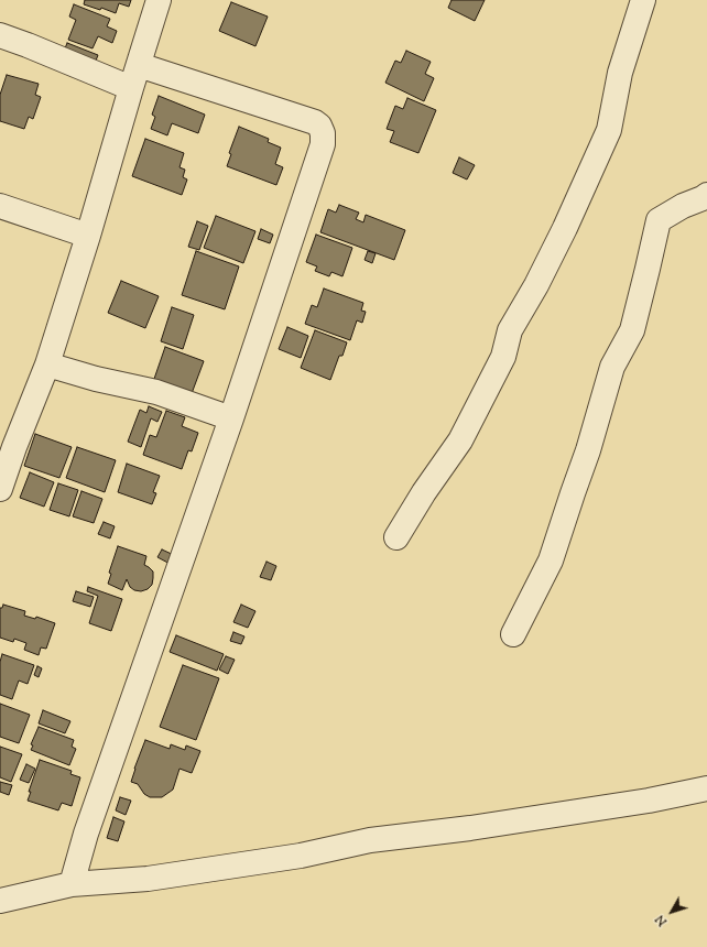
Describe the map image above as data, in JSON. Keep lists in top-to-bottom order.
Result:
{
  "north": "bottom left"
}
